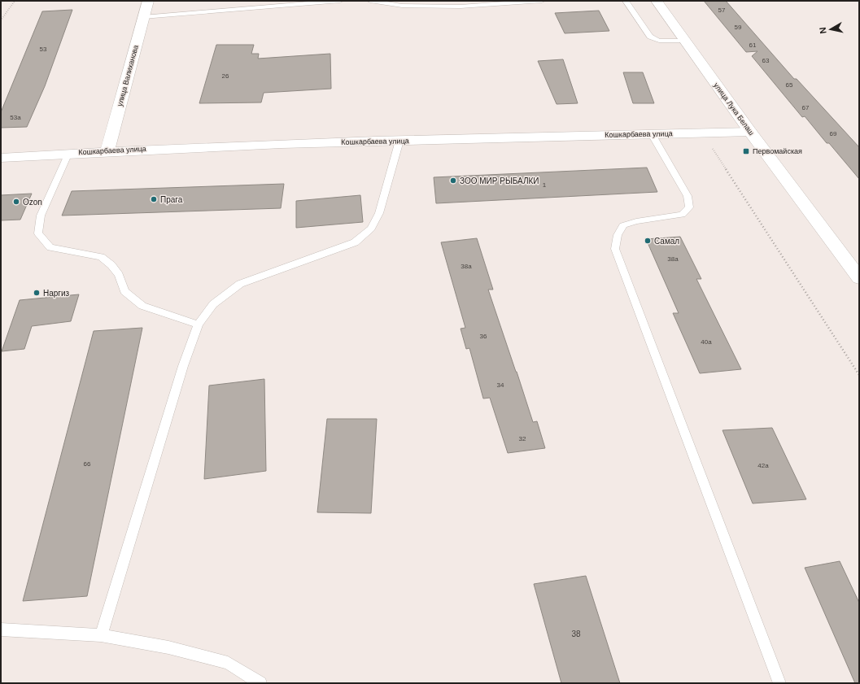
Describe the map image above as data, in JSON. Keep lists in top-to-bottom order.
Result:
{
  "streets": {
    "street": ["улица Валиханова", "улица Лука Белаш", "Кошкарбаева улица"]
  },
  "crossings": [
    ["улица Валиханова", "Кошкарбаева улица"],
    ["улица Лука Белаш", "Кошкарбаева улица"]
  ],
  "places": {
    "transit": ["Первомайская"],
    "other": [
      "ЗОО МИР РЫБАЛКИ",
      "Прага",
      "Ozon",
      "Самал",
      "Наргиз"
    ]
  },
  "house_numbers": [
    "57",
    "59",
    "61",
    "53",
    "63",
    "26",
    "65",
    "67",
    "53а",
    "69",
    "1",
    "38а",
    "38а",
    "36",
    "40а",
    "34",
    "32",
    "66",
    "42а",
    "38"
  ],
  "north": "left"
}
